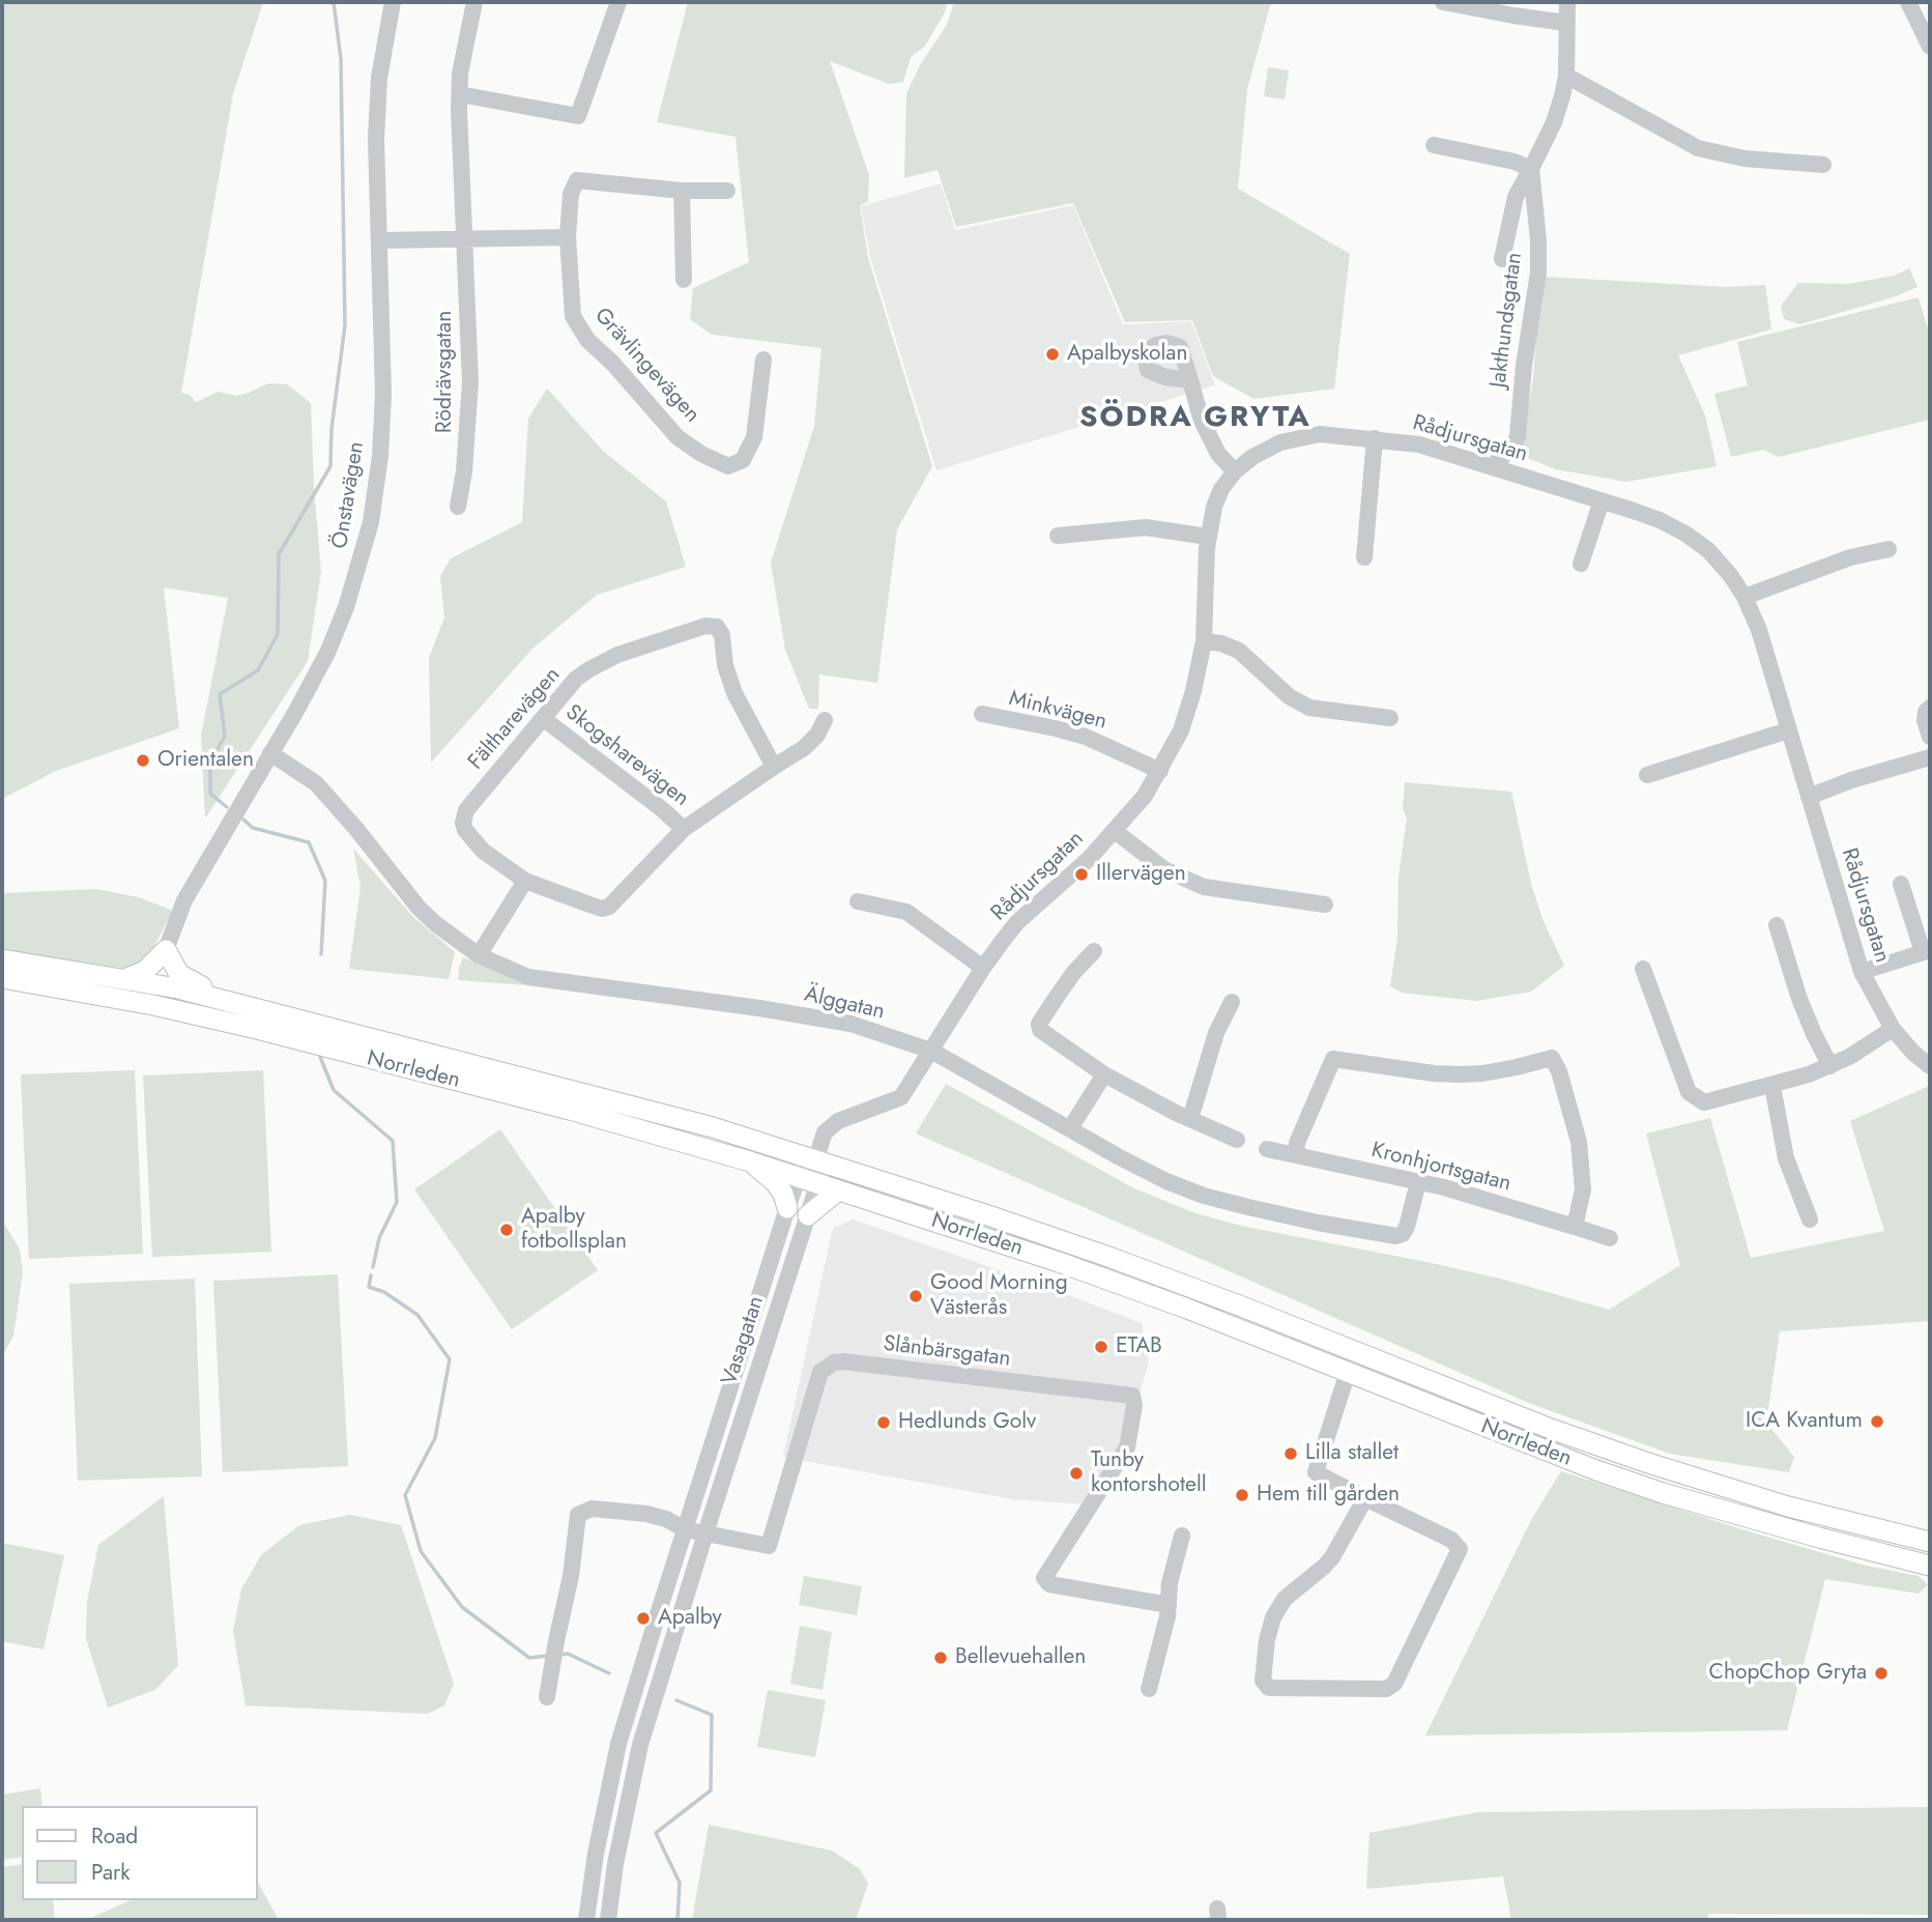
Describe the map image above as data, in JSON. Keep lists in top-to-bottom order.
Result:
{
  "streets": {
    "main road": ["Norrleden"],
    "street": [
      "Jakthundsgatan",
      "Grävlingevägen",
      "Rödrävsgatan",
      "Rådjursgatan",
      "Önstavägen",
      "Minkvägen",
      "Fältharevägen",
      "Skogsharevägen",
      "Älggatan",
      "Kronhjortsgatan",
      "Vasagatan",
      "Slånbärsgatan"
    ]
  },
  "crossings": [
    ["Jakthundsgatan", "Rådjursgatan"],
    ["Rådjursgatan", "Minkvägen"],
    ["Rådjursgatan", "Älggatan"],
    ["Rådjursgatan", "Norrleden"],
    ["Rådjursgatan", "Vasagatan"],
    ["Önstavägen", "Älggatan"],
    ["Fältharevägen", "Skogsharevägen"],
    ["Älggatan", "Kronhjortsgatan"],
    ["Norrleden", "Vasagatan"],
    ["Vasagatan", "Slånbärsgatan"]
  ],
  "districts": ["SÖDRA GRYTA"],
  "places": [
    "Apalbyskolan",
    "Orientalen",
    "Illervägen",
    "Apalby fotbollsplan",
    "Good Morning Västerås",
    "ETAB",
    "ICA Kvantum",
    "Hedlunds Golv",
    "Lilla stallet",
    "Tunby kontorshotell",
    "Hem till gården",
    "Apalby",
    "Bellevuehallen",
    "ChopChop Gryta"
  ],
  "legend": ["Road", "Park"]
}
